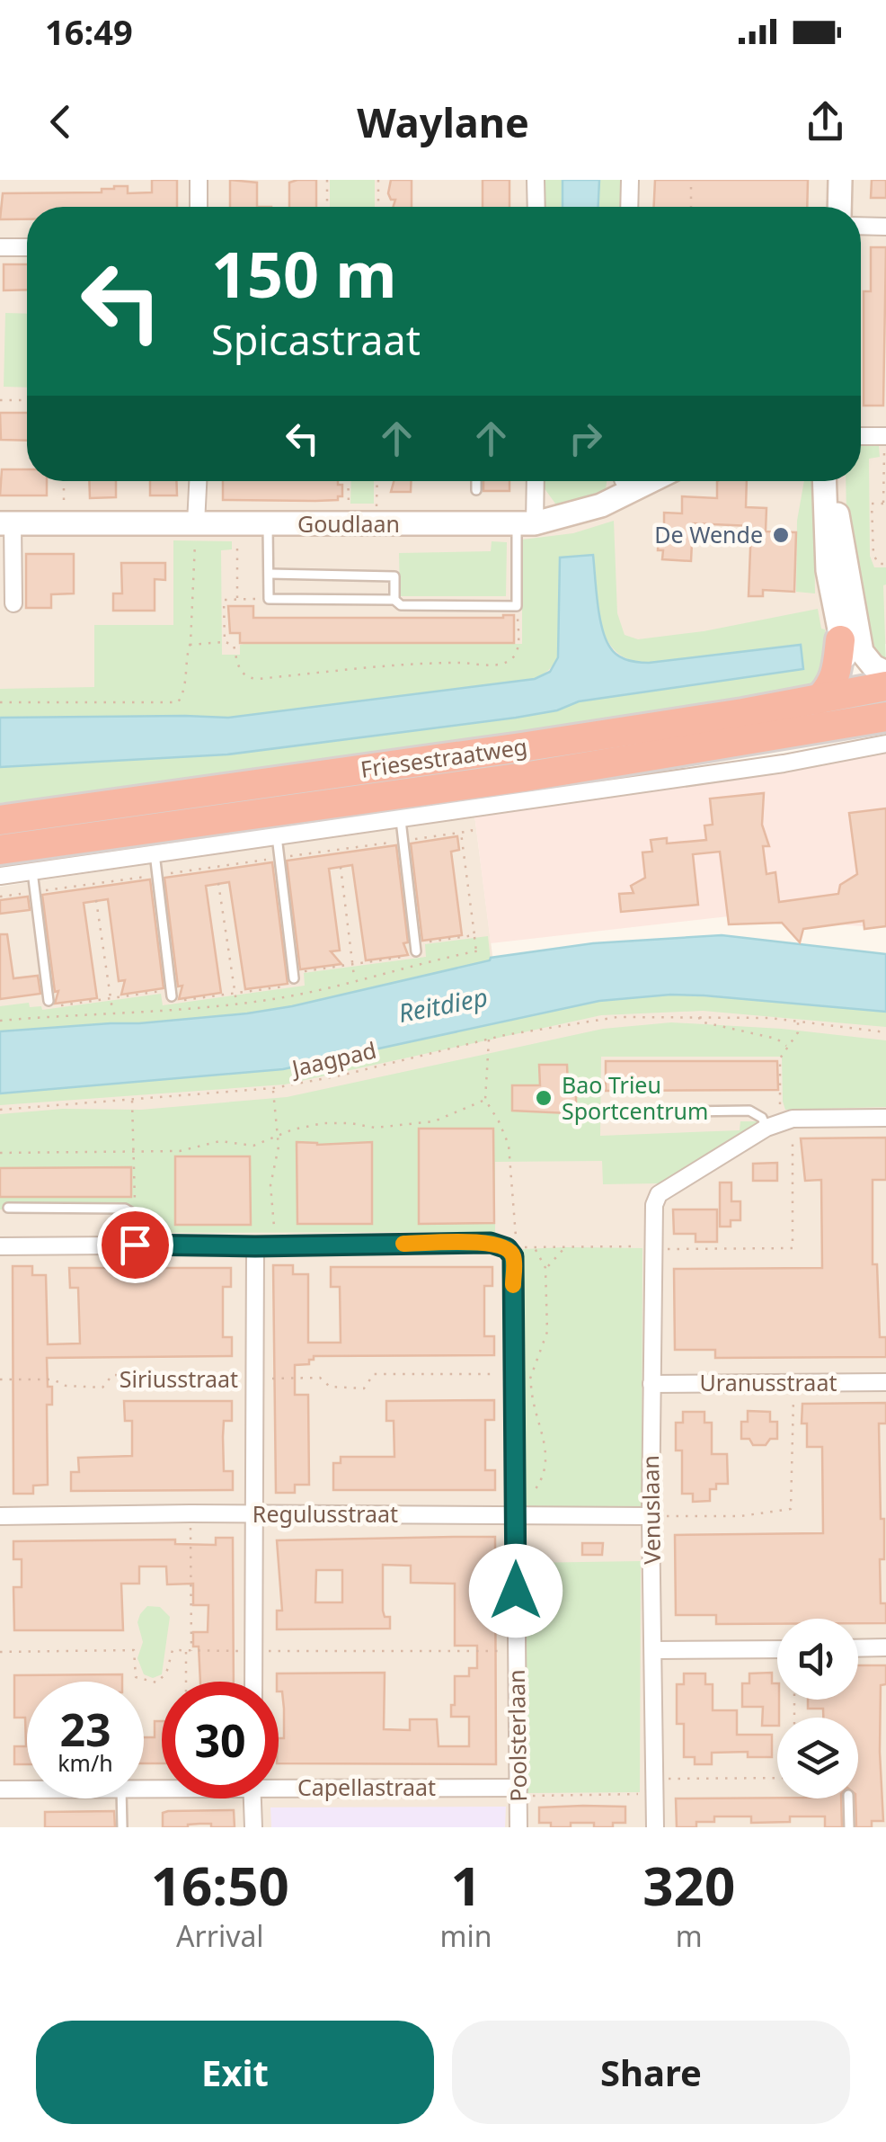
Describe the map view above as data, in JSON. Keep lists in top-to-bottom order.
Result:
{
  "streets": {
    "highway": ["Friesestraatweg"],
    "street": [
      "Goudlaan",
      "Siriusstraat",
      "Uranusstraat",
      "Venuslaan",
      "Regulusstraat",
      "Poolsterlaan",
      "Capellastraat"
    ],
    "path": ["Jaagpad"]
  },
  "crossings": [
    ["Siriusstraat", "Regulusstraat"],
    ["Uranusstraat", "Venuslaan"],
    ["Venuslaan", "Regulusstraat"],
    ["Regulusstraat", "Poolsterlaan"],
    ["Poolsterlaan", "Capellastraat"]
  ],
  "water": ["Reitdiep"],
  "places": ["De Wende", "Bao Trieu Sportcentrum"],
  "page": {
    "status": "16:49",
    "header": "Waylane",
    "turn": ["150 m", "Spicastraat"],
    "speed": "23 km/h",
    "limit": "30",
    "eta": [
      "16:50",
      "Arrival",
      "1",
      "min",
      "320",
      "m"
    ],
    "buttons": ["Exit", "Share"]
  }
}
